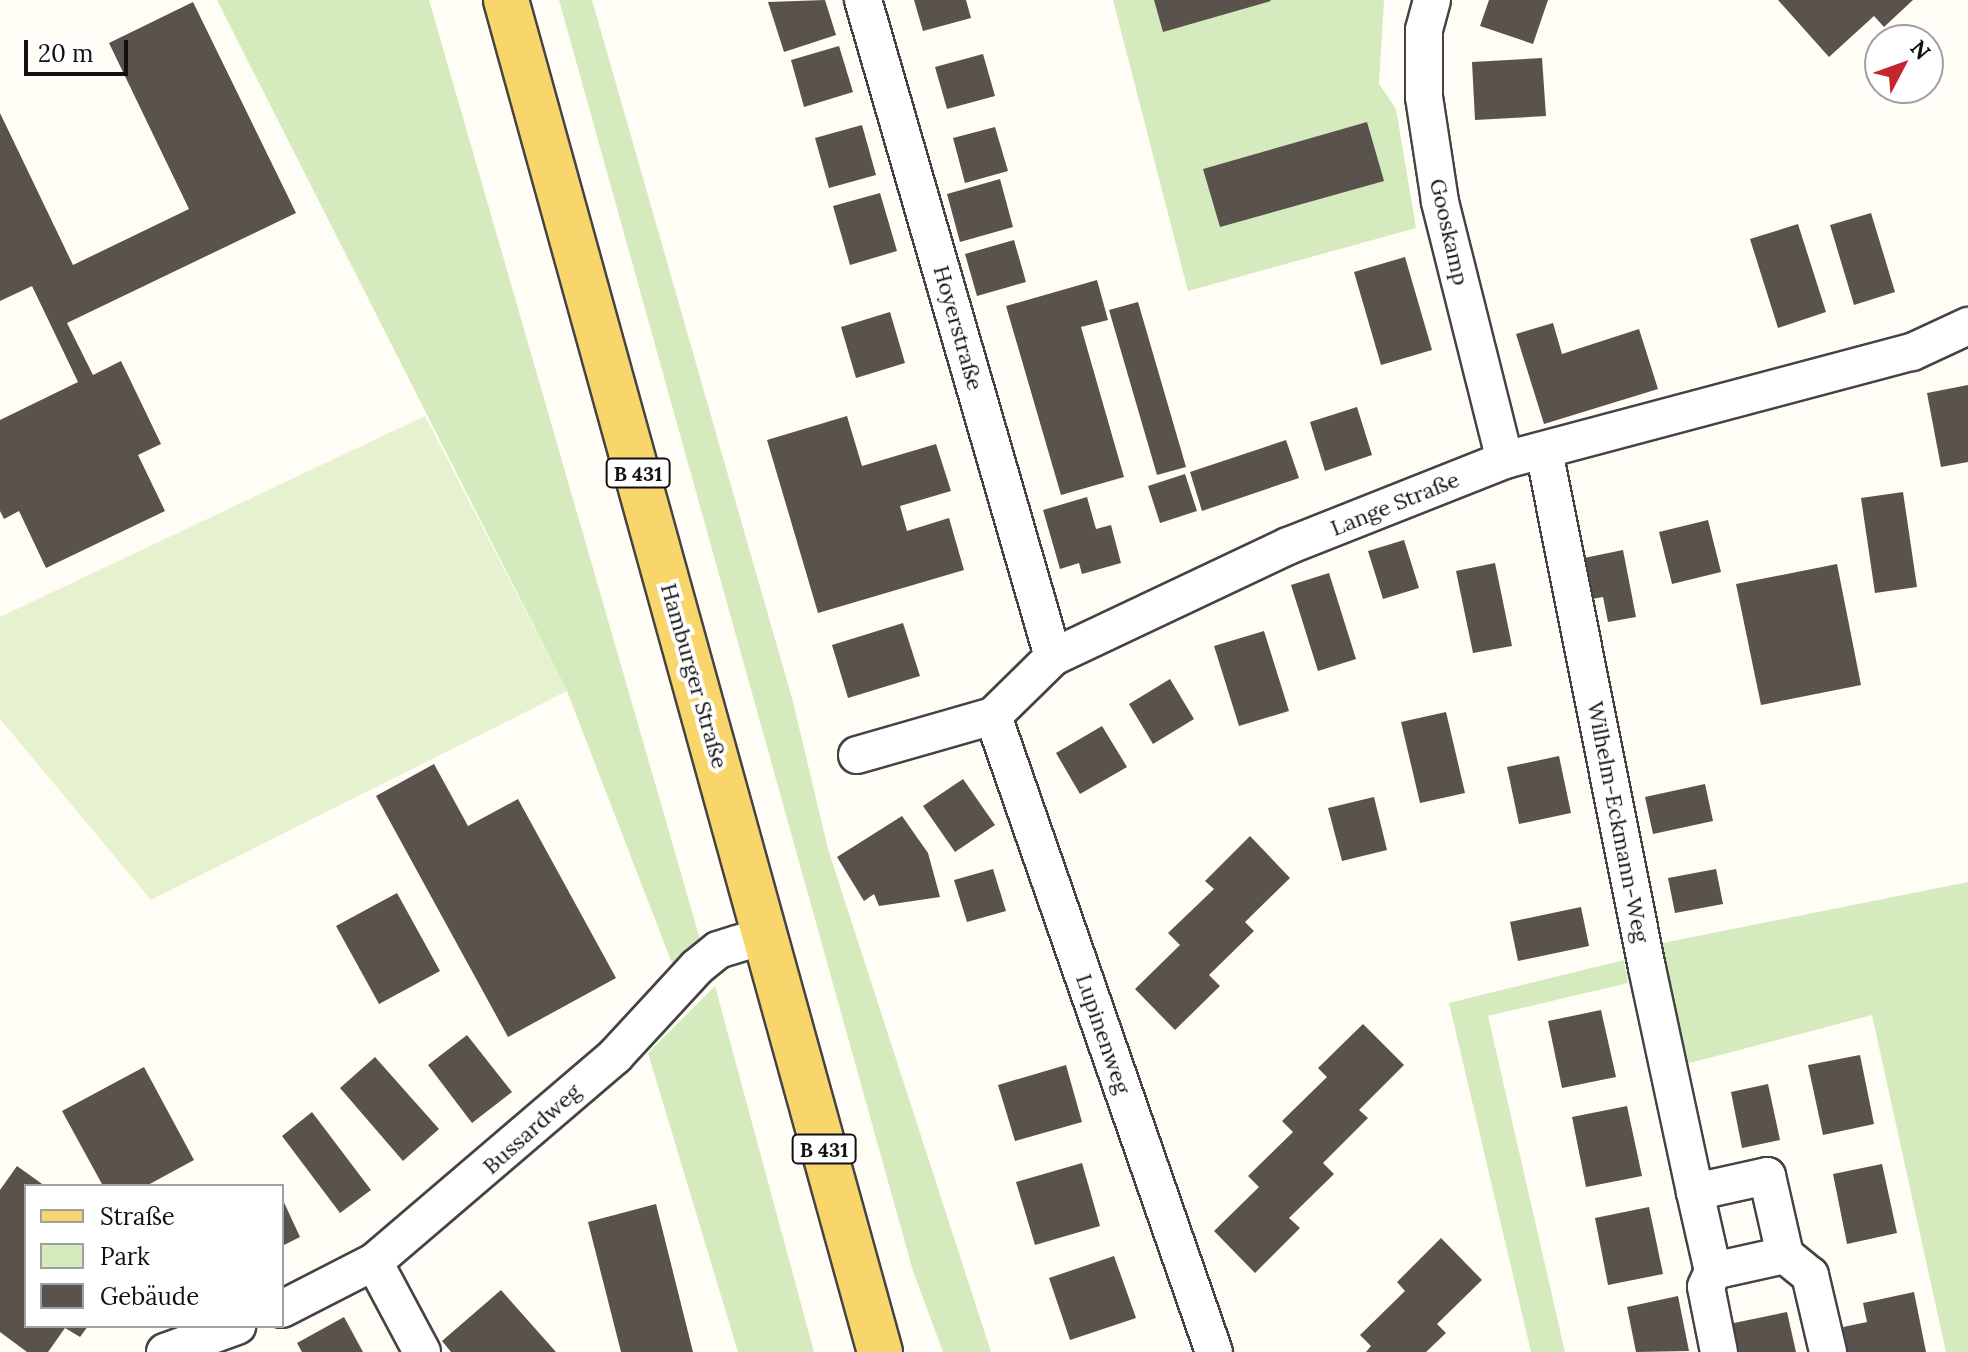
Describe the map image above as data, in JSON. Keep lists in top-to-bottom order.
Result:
{
  "streets": {
    "main road": ["B 431", "Hamburger Straße"],
    "street": [
      "Gooskamp",
      "Hoyerstraße",
      "Lange Straße",
      "Wilhelm-Eckmann-Weg",
      "Lupinenweg",
      "Bussardweg"
    ]
  },
  "crossings": [
    ["Gooskamp", "Lange Straße"],
    ["Hoyerstraße", "Lange Straße"],
    ["Lange Straße", "Wilhelm-Eckmann-Weg"],
    ["Lange Straße", "Lupinenweg"],
    ["Hamburger Straße", "Bussardweg"]
  ],
  "legend": ["Straße", "Park", "Gebäude"],
  "scale_bar": "20 m",
  "north": "top right"
}
